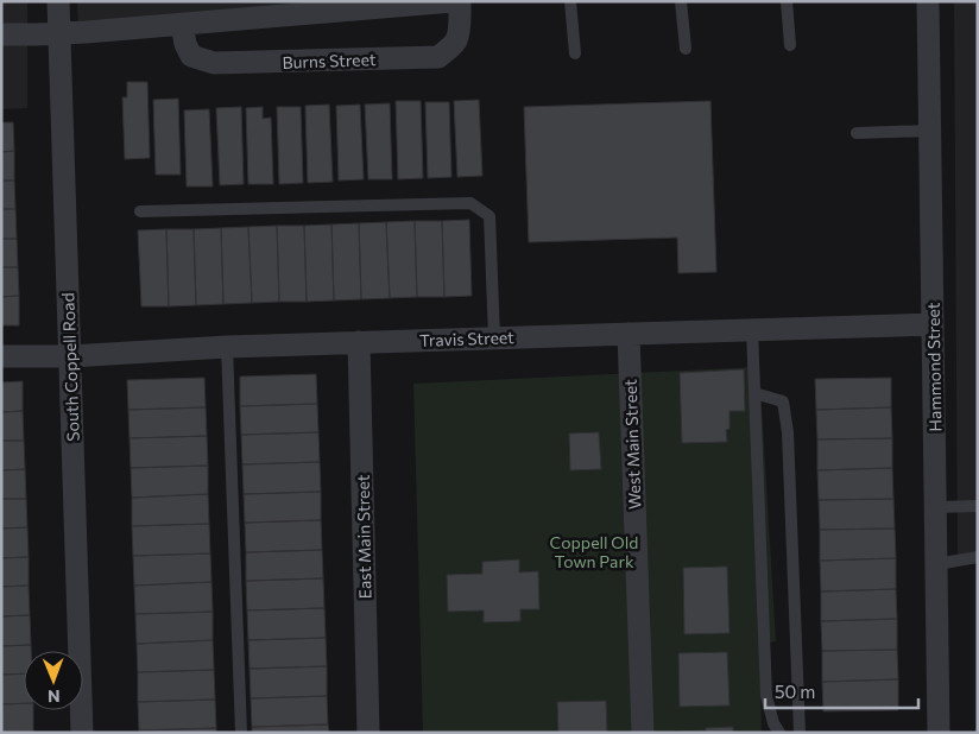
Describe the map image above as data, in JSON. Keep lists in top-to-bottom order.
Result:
{
  "streets": {
    "street": [
      "Burns Street",
      "Travis Street",
      "South Coppell Road",
      "Hammond Street",
      "West Main Street",
      "East Main Street"
    ]
  },
  "crossings": [
    ["Travis Street", "South Coppell Road"],
    ["Travis Street", "Hammond Street"],
    ["Travis Street", "West Main Street"],
    ["Travis Street", "East Main Street"]
  ],
  "parks": ["Coppell Old Town Park"],
  "scale_bar": "50 m",
  "north": "bottom"
}
